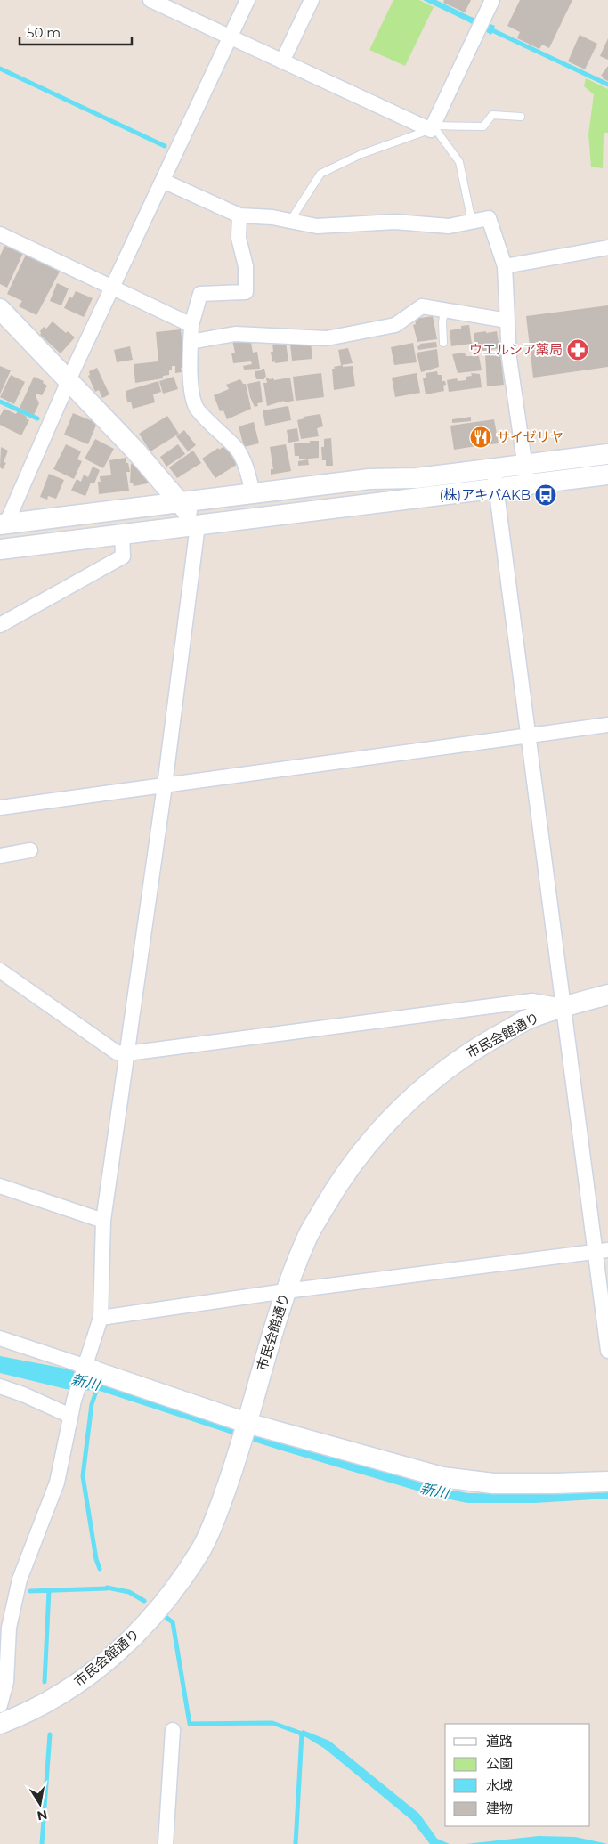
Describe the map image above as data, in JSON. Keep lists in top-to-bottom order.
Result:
{
  "streets": {
    "street": ["市民会館通り"]
  },
  "water": ["新川"],
  "places": {
    "pharmacy": ["ウエルシア薬局"],
    "restaurant": ["サイゼリヤ"],
    "bus stop": ["(株)アキバAKB"]
  },
  "legend": [
    "道路",
    "公園",
    "水域",
    "建物"
  ],
  "scale_bar": "50 m",
  "north": "bottom"
}
